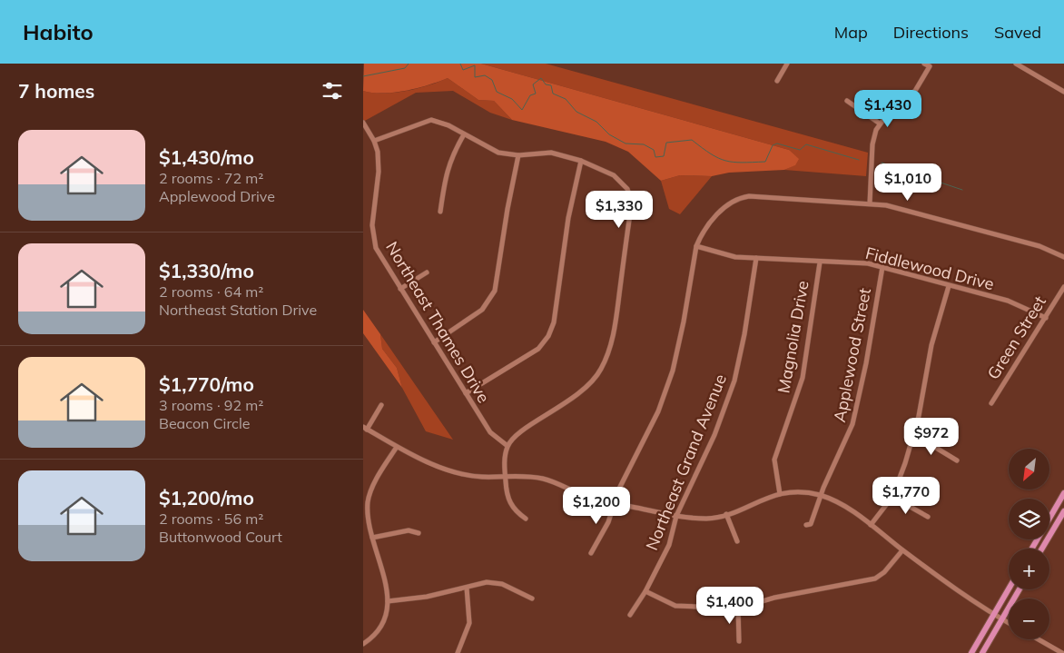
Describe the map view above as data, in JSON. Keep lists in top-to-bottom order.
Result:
{
  "streets": {
    "street": [
      "Fiddlewood Drive",
      "Northeast Thames Drive",
      "Magnolia Drive",
      "Green Street",
      "Applewood Street",
      "Northeast Grand Avenue"
    ]
  },
  "crossings": [
    ["Fiddlewood Drive", "Magnolia Drive"],
    ["Fiddlewood Drive", "Green Street"],
    ["Fiddlewood Drive", "Applewood Street"],
    ["Fiddlewood Drive", "Northeast Grand Avenue"]
  ],
  "north": "bottom left",
  "page": {
    "header": "Habito",
    "nav": ["Map", "Directions", "Saved"],
    "heading": "7 homes",
    "price": [
      "$1,430",
      "$1,010",
      "$1,330",
      "$972",
      "$1,770",
      "$1,200",
      "$1,400"
    ],
    "list": [
      {
        "name": "$1,430/mo",
        "note": "2 rooms · 72 m² · Applewood Drive"
      },
      {
        "name": "$1,330/mo",
        "note": "2 rooms · 64 m² · Northeast Station Drive"
      },
      {
        "name": "$1,770/mo",
        "note": "3 rooms · 92 m² · Beacon Circle"
      },
      {
        "name": "$1,200/mo",
        "note": "2 rooms · 56 m² · Buttonwood Court"
      }
    ],
    "map_buttons": ["+", "−"]
  }
}
